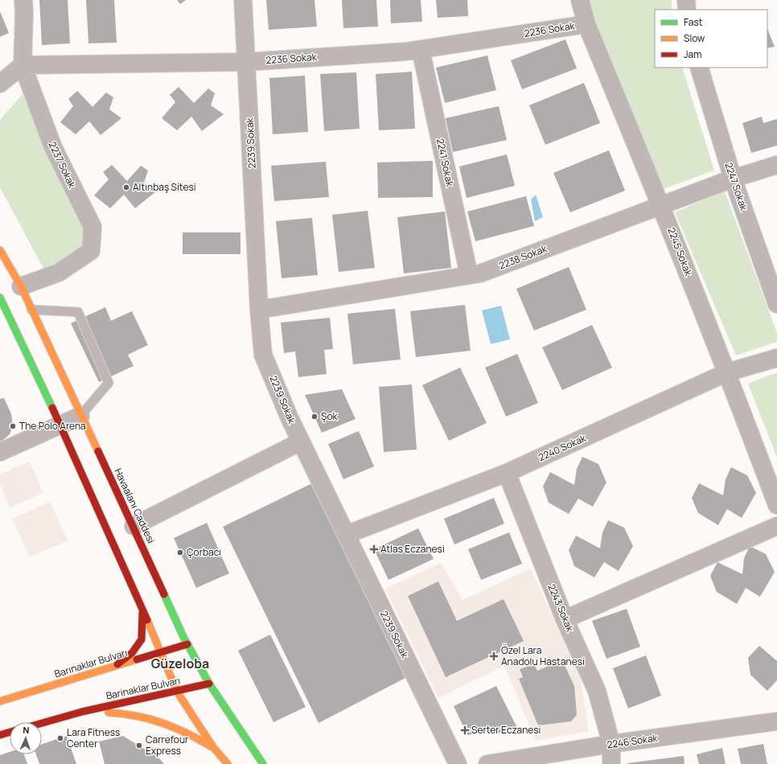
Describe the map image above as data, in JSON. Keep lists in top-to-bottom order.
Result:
{
  "streets": {
    "main road": ["Havaalanı Caddesi", "Barınaklar Bulvarı", "Barinaklar Bulvarı"],
    "street": [
      "2236 Sokak",
      "2239 Sokak",
      "2241 Sokak",
      "2237 Sokak",
      "2247 Sokak",
      "2245 Sokak",
      "2238 Sokak",
      "2240 Sokak",
      "2243 Sokak",
      "2246 Sokak"
    ]
  },
  "crossings": [
    ["2236 Sokak", "2239 Sokak"],
    ["2236 Sokak", "2241 Sokak"],
    ["2236 Sokak", "2237 Sokak"],
    ["2236 Sokak", "2245 Sokak"],
    ["2239 Sokak", "2238 Sokak"],
    ["2239 Sokak", "2240 Sokak"],
    ["2241 Sokak", "2238 Sokak"],
    ["2237 Sokak", "Havaalanı Caddesi"],
    ["2247 Sokak", "2238 Sokak"],
    ["2245 Sokak", "2238 Sokak"],
    ["2245 Sokak", "2240 Sokak"],
    ["2240 Sokak", "2243 Sokak"],
    ["Havaalanı Caddesi", "Barınaklar Bulvarı"],
    ["Havaalanı Caddesi", "Barinaklar Bulvarı"],
    ["2243 Sokak", "2246 Sokak"]
  ],
  "districts": ["Güzeloba"],
  "places": {
    "other": [
      "Altınbaş Sitesi",
      "Şok",
      "The Polo Arena",
      "Çorbacı",
      "Lara Fitness Center",
      "Carrefour Express"
    ],
    "health": ["Atlas Eczanesi", "Özel Lara Anadolu Hastanesi", "Serter Eczanesi"]
  },
  "legend": ["Fast", "Slow", "Jam"],
  "north": "top"
}
